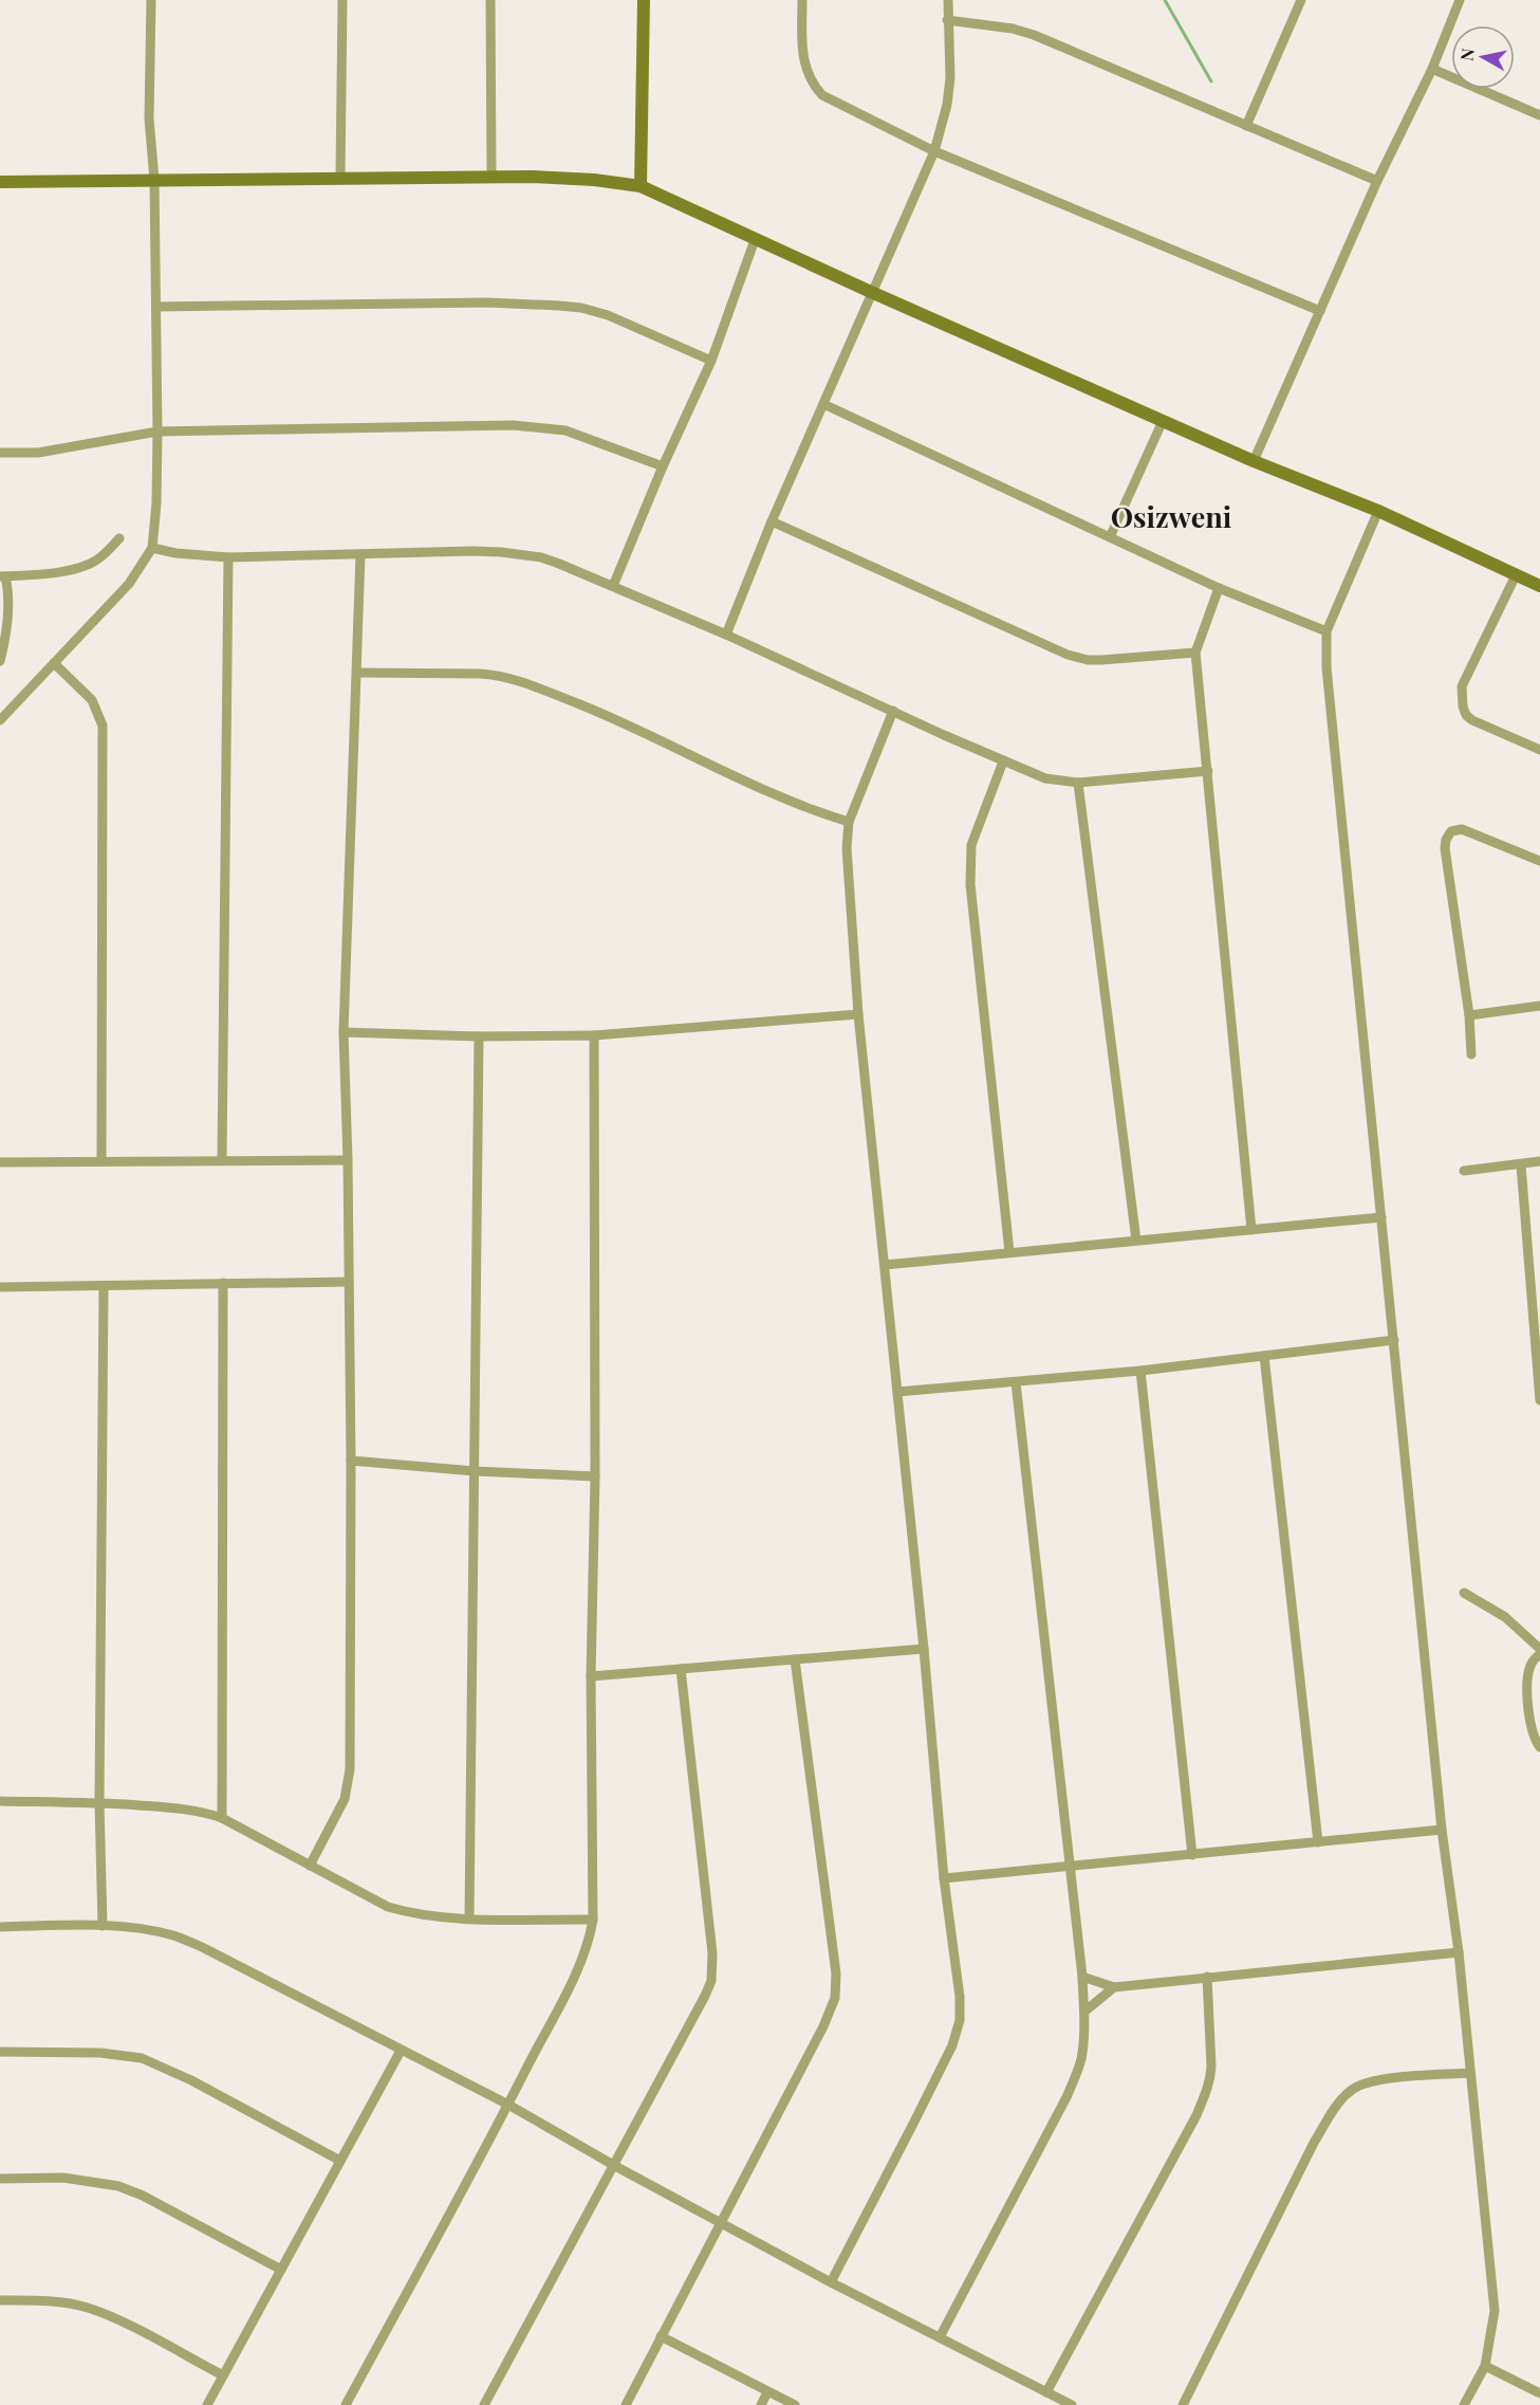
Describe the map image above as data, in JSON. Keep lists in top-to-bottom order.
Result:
{
  "districts": ["Osizweni"],
  "north": "left"
}
